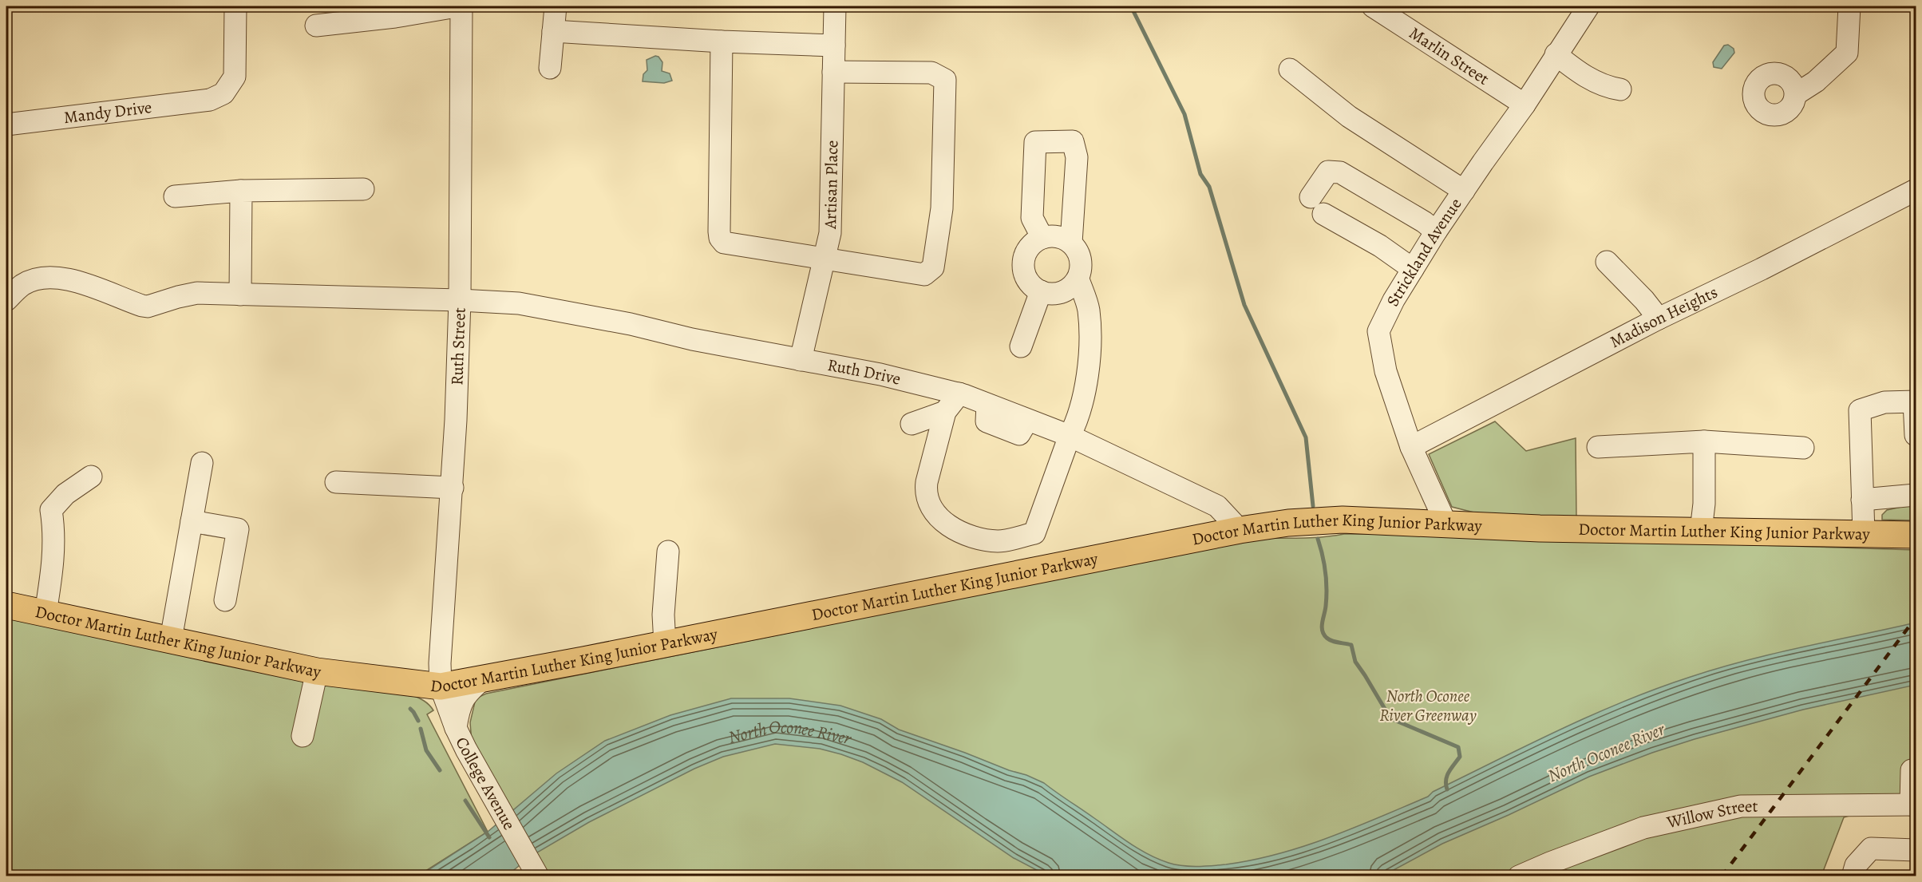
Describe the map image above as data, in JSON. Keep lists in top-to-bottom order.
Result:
{
  "streets": {
    "main road": ["Doctor Martin Luther King Junior Parkway"],
    "street": [
      "Marlin Street",
      "Mandy Drive",
      "Artisan Place",
      "Strickland Avenue",
      "Madison Heights",
      "Ruth Street",
      "Ruth Drive",
      "College Avenue",
      "Willow Street"
    ]
  },
  "crossings": [
    ["Marlin Street", "Strickland Avenue"],
    ["Artisan Place", "Ruth Drive"],
    ["Strickland Avenue", "Madison Heights"],
    ["Strickland Avenue", "Doctor Martin Luther King Junior Parkway"],
    ["Ruth Street", "Ruth Drive"],
    ["Ruth Street", "Doctor Martin Luther King Junior Parkway"],
    ["Ruth Street", "College Avenue"],
    ["Ruth Drive", "Doctor Martin Luther King Junior Parkway"],
    ["Doctor Martin Luther King Junior Parkway", "College Avenue"]
  ],
  "water": ["North Oconee River"],
  "parks": ["North Oconee River Greenway"]
}
